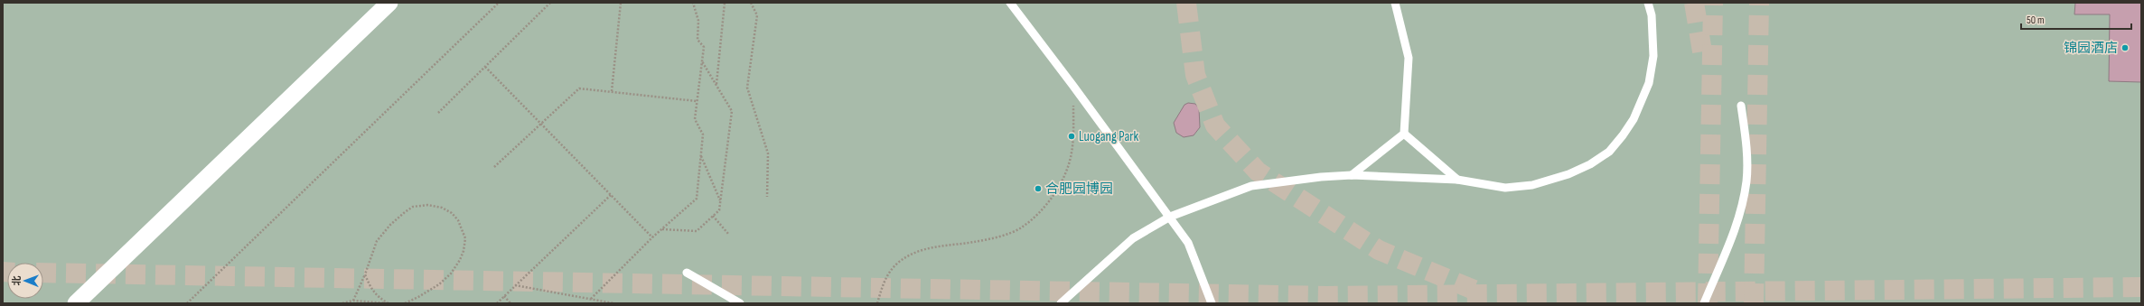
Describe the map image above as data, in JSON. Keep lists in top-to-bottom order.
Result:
{
  "places": ["锦园酒店", "Luogang Park", "合肥园博园"],
  "scale_bar": "50 m",
  "north": "left"
}
